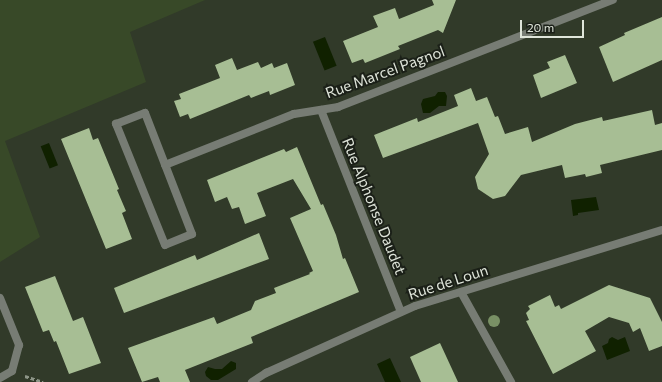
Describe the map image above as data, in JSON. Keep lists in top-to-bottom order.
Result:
{
  "streets": {
    "street": ["Rue Marcel Pagnol", "Rue Alphonse Daudet", "Rue de Loun"]
  },
  "crossings": [
    ["Rue Marcel Pagnol", "Rue Alphonse Daudet"],
    ["Rue Alphonse Daudet", "Rue de Loun"]
  ],
  "scale_bar": "20 m"
}
